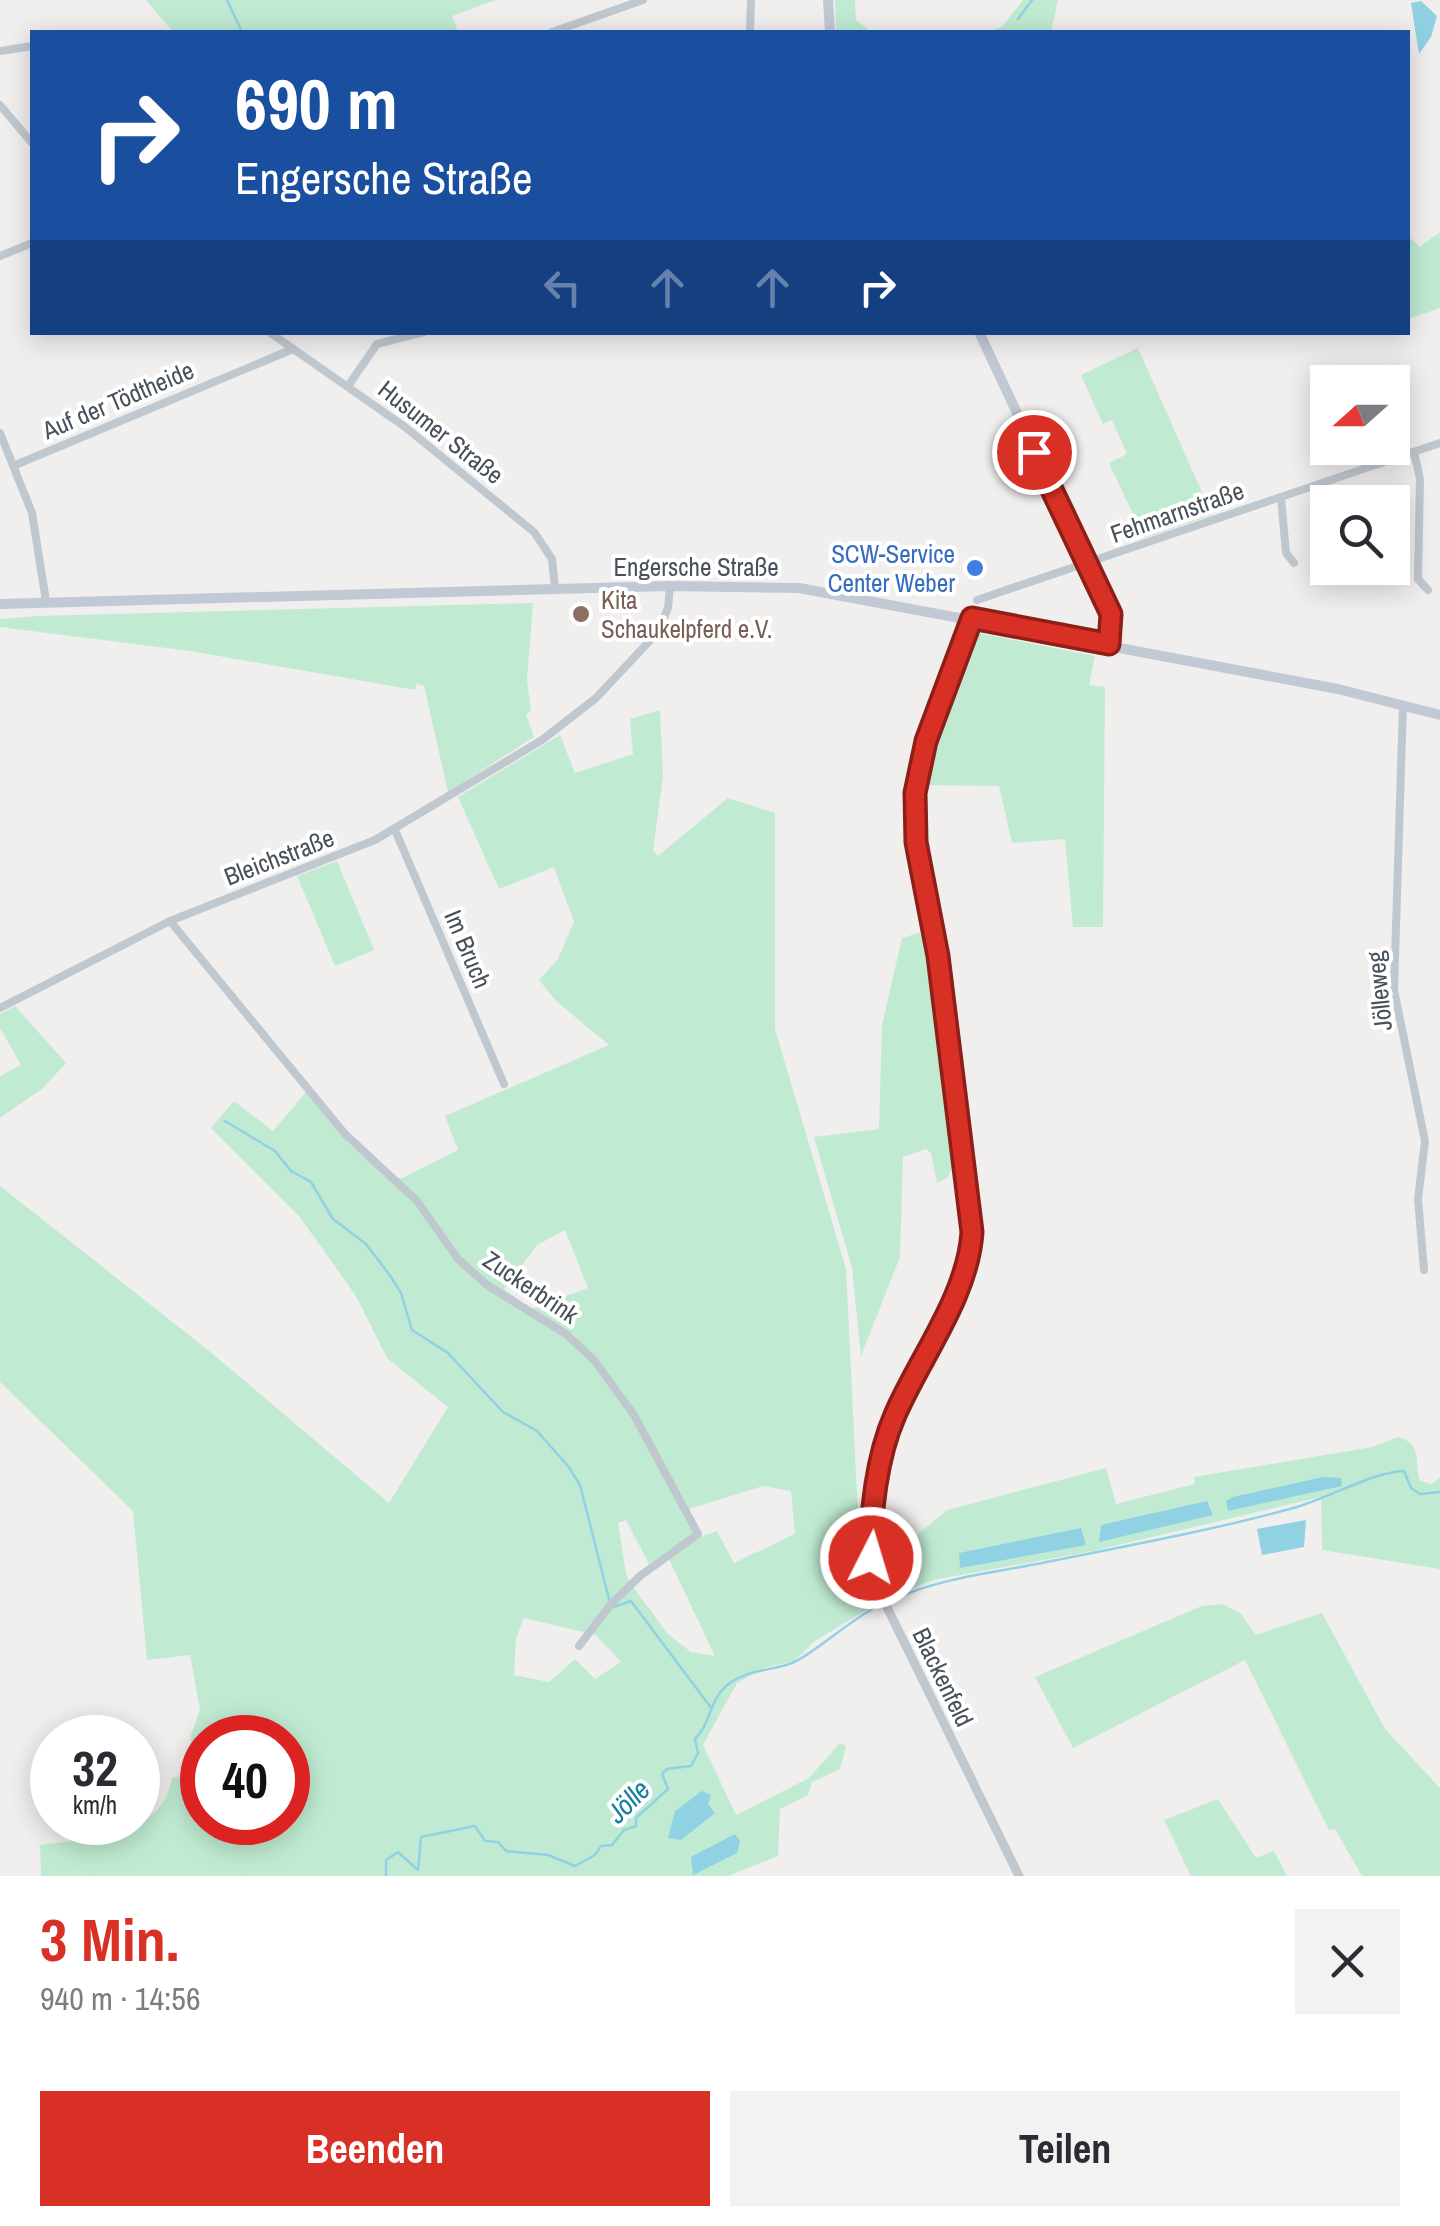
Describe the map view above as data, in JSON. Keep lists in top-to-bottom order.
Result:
{
  "streets": {
    "main road": ["Engersche Straße"],
    "street": [
      "Auf der Tödtheide",
      "Husumer Straße",
      "Fehmarnstraße",
      "Bleichstraße",
      "Im Bruch",
      "Jölleweg",
      "Zuckerbrink",
      "Blackenfeld"
    ]
  },
  "crossings": [
    ["Auf der Tödtheide", "Husumer Straße"],
    ["Husumer Straße", "Engersche Straße"],
    ["Engersche Straße", "Bleichstraße"],
    ["Engersche Straße", "Jölleweg"],
    ["Engersche Straße", "Blackenfeld"],
    ["Bleichstraße", "Im Bruch"],
    ["Bleichstraße", "Zuckerbrink"]
  ],
  "water": ["Jölle"],
  "places": ["SCW-Service Center Weber", "Kita Schaukelpferd e.V."],
  "north": "left",
  "page": {
    "turn": ["690 m", "Engersche Straße"],
    "speed": "32 km/h",
    "limit": "40",
    "heading": ["3 Min.", "940 m · 14:56"],
    "buttons": ["Beenden", "Teilen"]
  }
}
